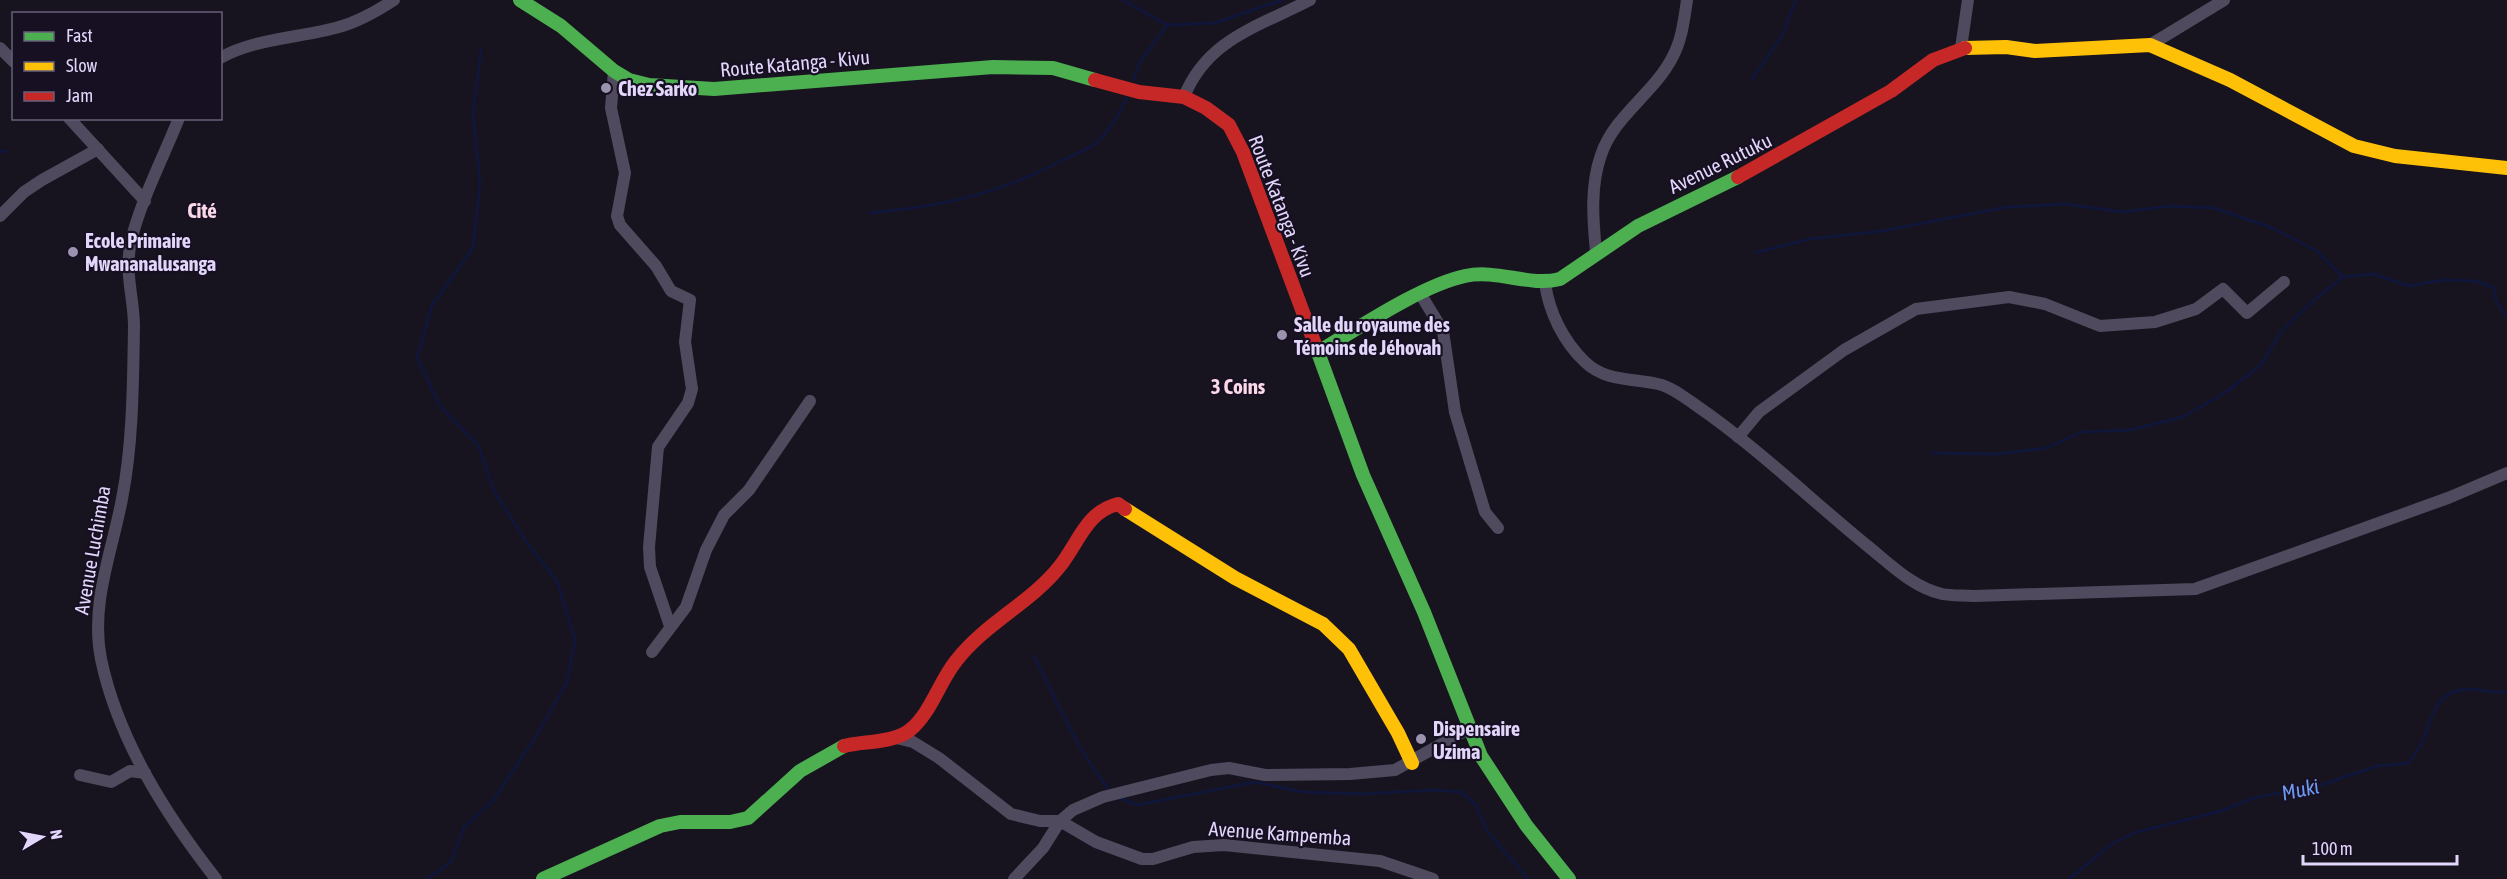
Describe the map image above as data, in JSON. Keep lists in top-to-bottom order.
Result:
{
  "streets": {
    "main road": ["Route Katanga - Kivu", "Avenue Rutuku"],
    "street": ["Avenue Luchimba", "Avenue Kampemba"]
  },
  "districts": ["Cité", "3 Coins"],
  "water": ["Muki"],
  "places": [
    "Chez Sarko",
    "Ecole Primaire Mwananalusanga",
    "Salle du royaume des Témoins de Jéhovah",
    "Dispensaire Uzima"
  ],
  "legend": ["Fast", "Slow", "Jam"],
  "scale_bar": "100 m",
  "north": "right"
}
